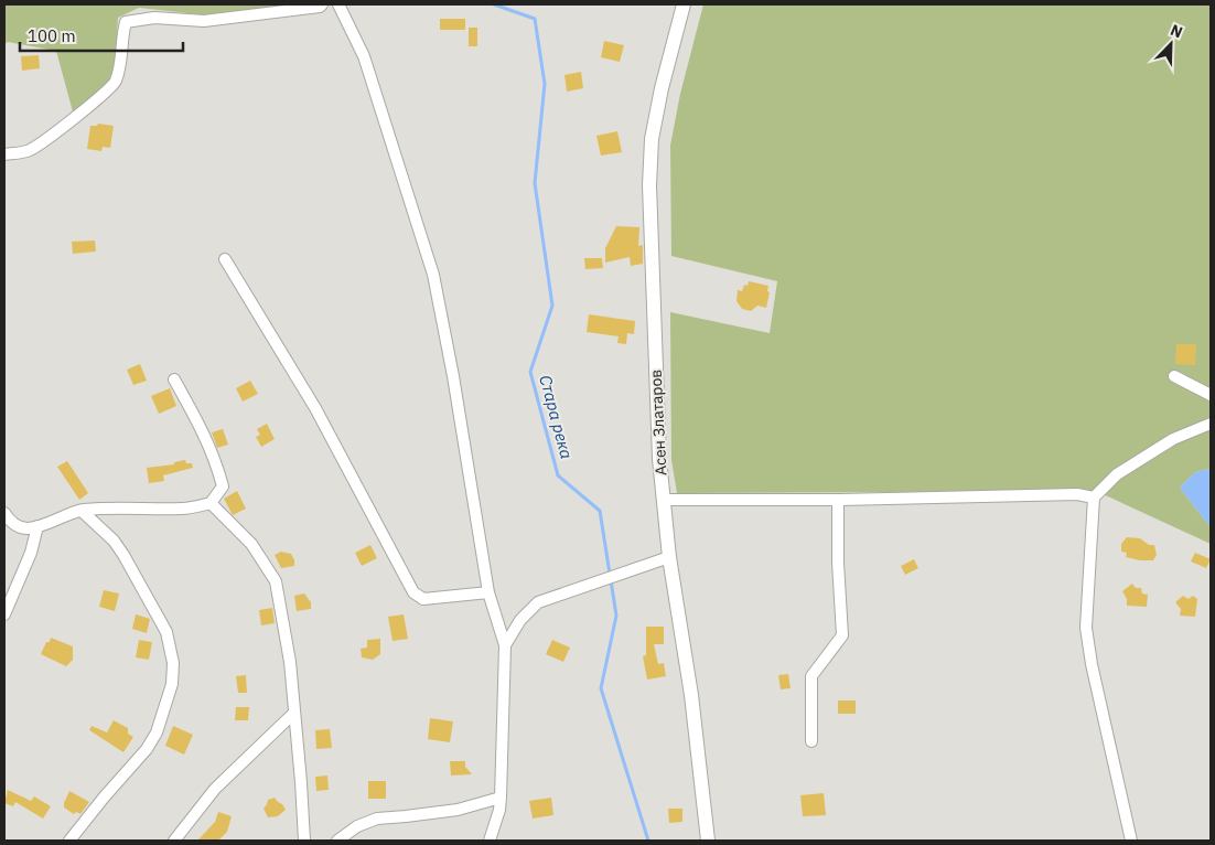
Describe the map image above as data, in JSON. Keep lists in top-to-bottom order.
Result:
{
  "streets": {
    "street": ["Асен Златаров"]
  },
  "water": ["Стара река"],
  "scale_bar": "100 m",
  "north": "top right"
}
